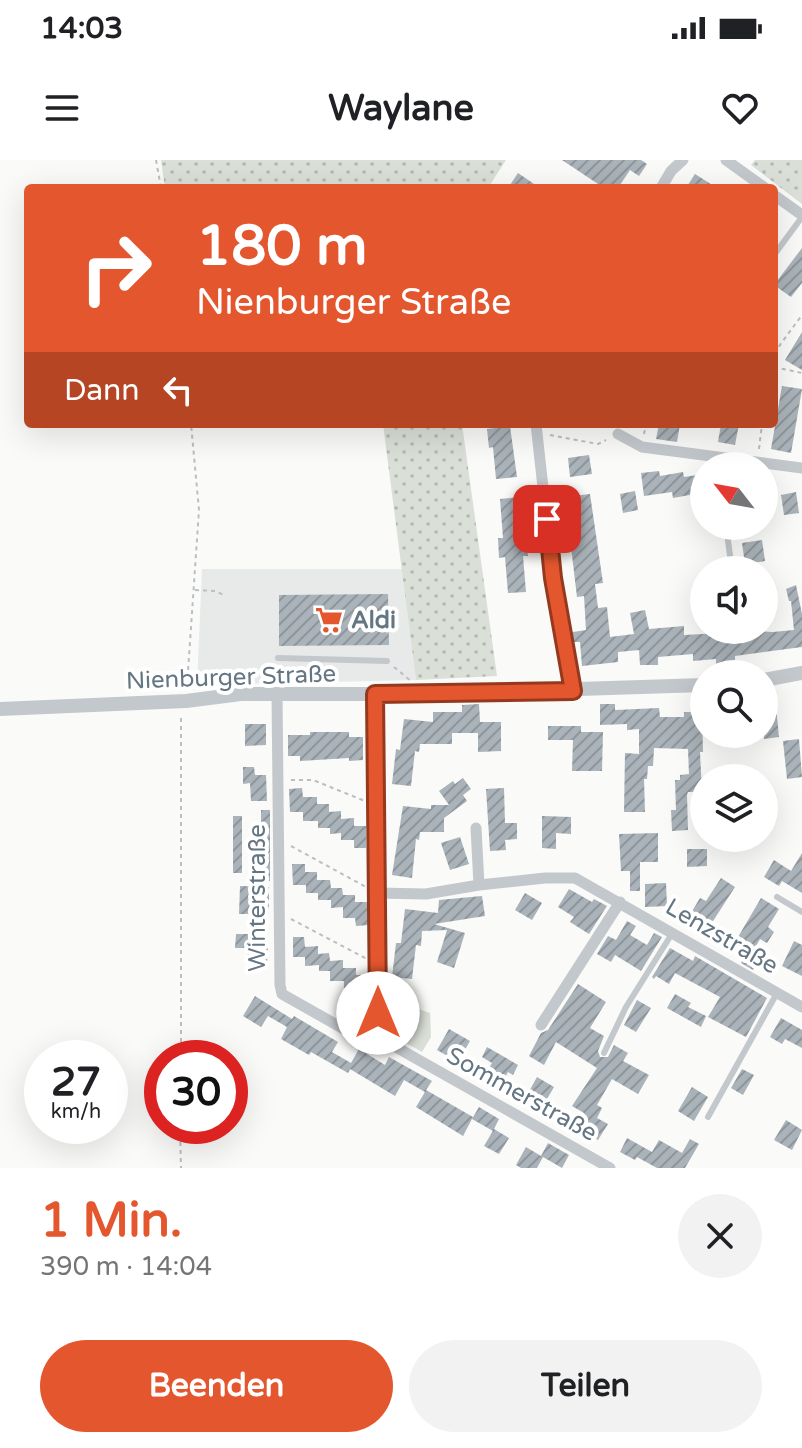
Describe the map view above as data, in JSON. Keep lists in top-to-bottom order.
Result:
{
  "streets": {
    "street": [
      "Nienburger Straße",
      "Winterstraße",
      "Lenzstraße",
      "Sommerstraße"
    ]
  },
  "crossings": [
    ["Nienburger Straße", "Winterstraße"],
    ["Winterstraße", "Sommerstraße"]
  ],
  "places": {
    "supermarket": ["Aldi"]
  },
  "north": "top left",
  "page": {
    "status": "14:03",
    "header": "Waylane",
    "turn": ["180 m", "Nienburger Straße"],
    "then": "Dann",
    "speed": "27 km/h",
    "limit": "30",
    "heading": ["1 Min.", "390 m · 14:04"],
    "buttons": ["Beenden", "Teilen"]
  }
}
